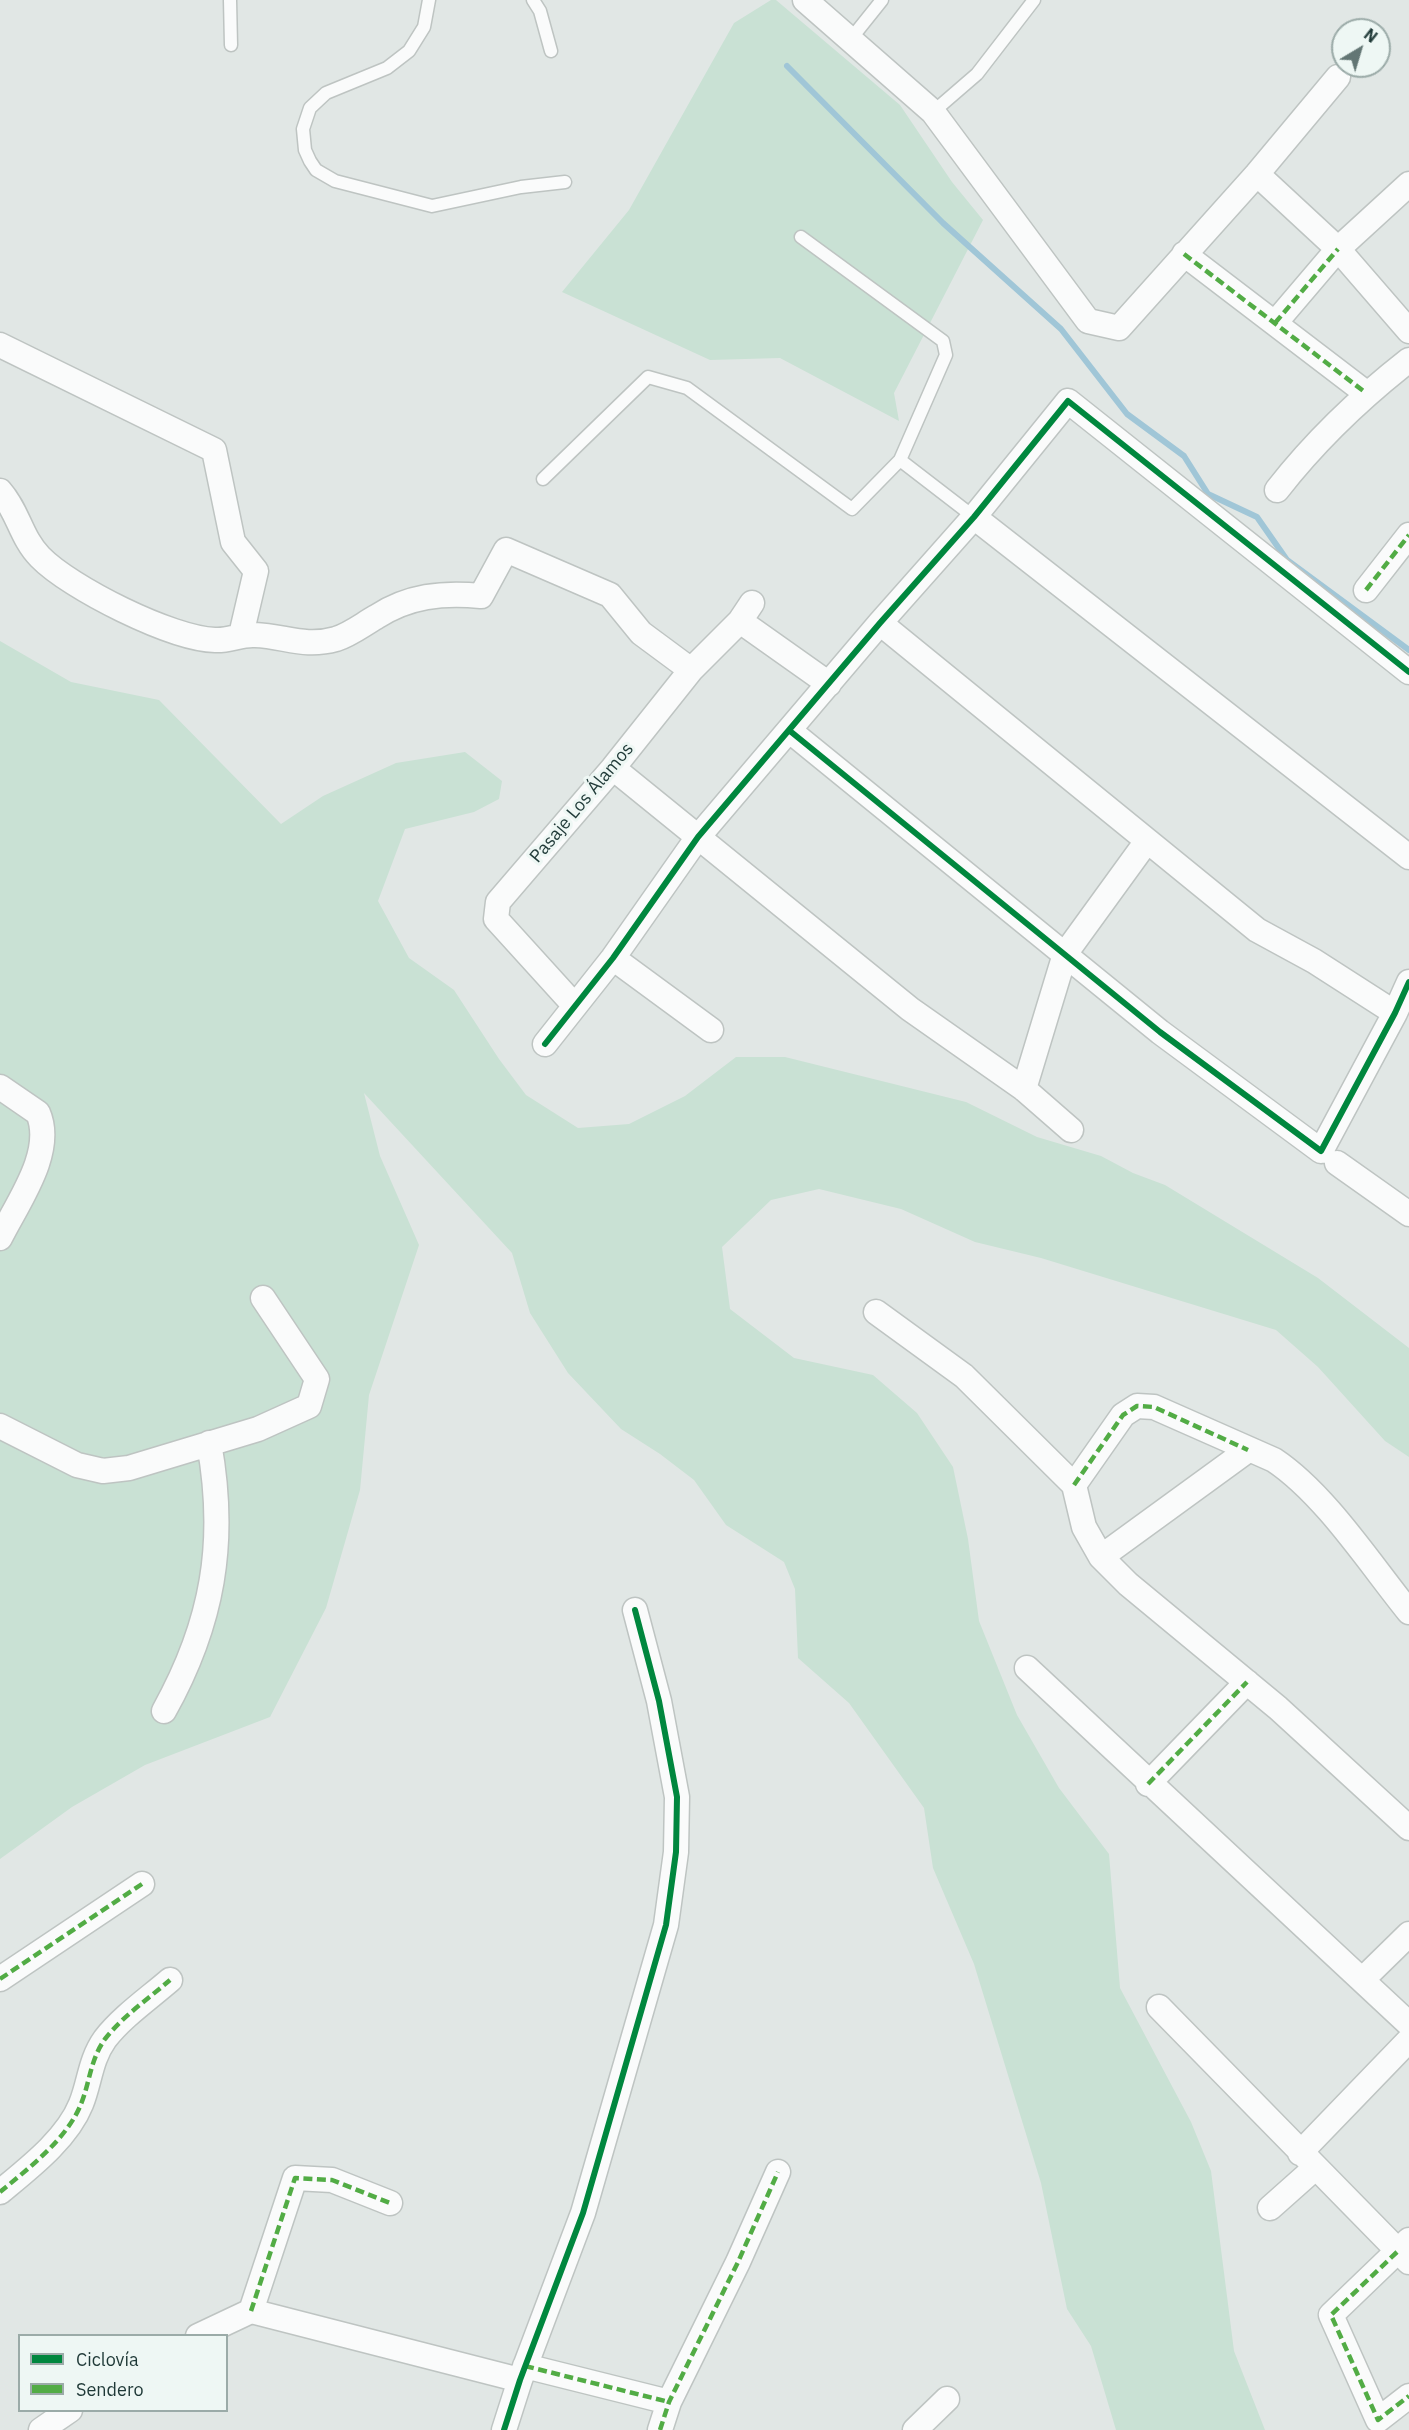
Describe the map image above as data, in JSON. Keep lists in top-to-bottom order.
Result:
{
  "streets": {
    "street": ["Pasaje Los Álamos"]
  },
  "legend": ["Ciclovía", "Sendero"],
  "north": "top right"
}
